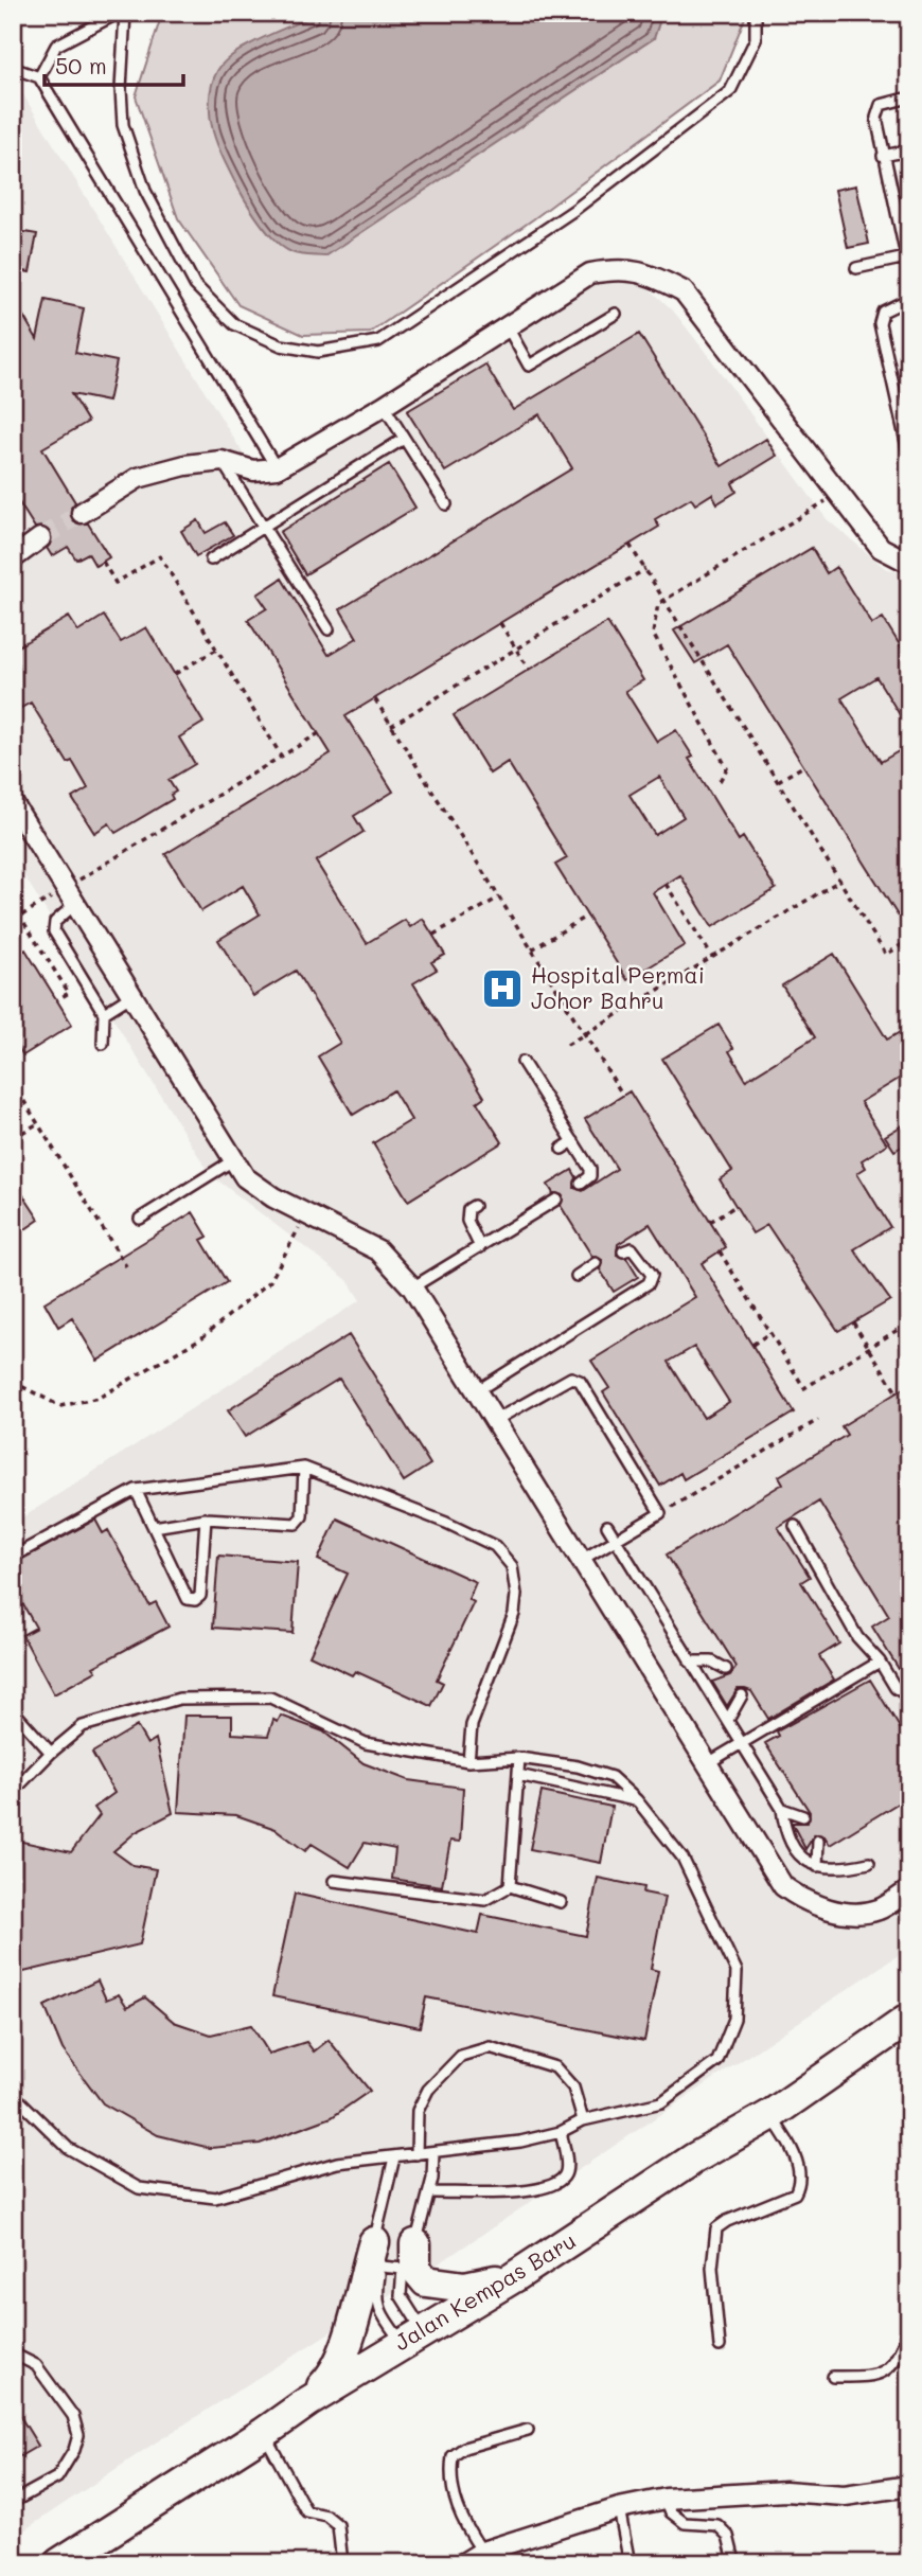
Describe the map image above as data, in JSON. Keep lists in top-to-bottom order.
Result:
{
  "streets": {
    "main road": ["Jalan Kempas Baru"]
  },
  "places": {
    "hospital": ["Hospital Permai Johor Bahru"]
  },
  "scale_bar": "50 m"
}
